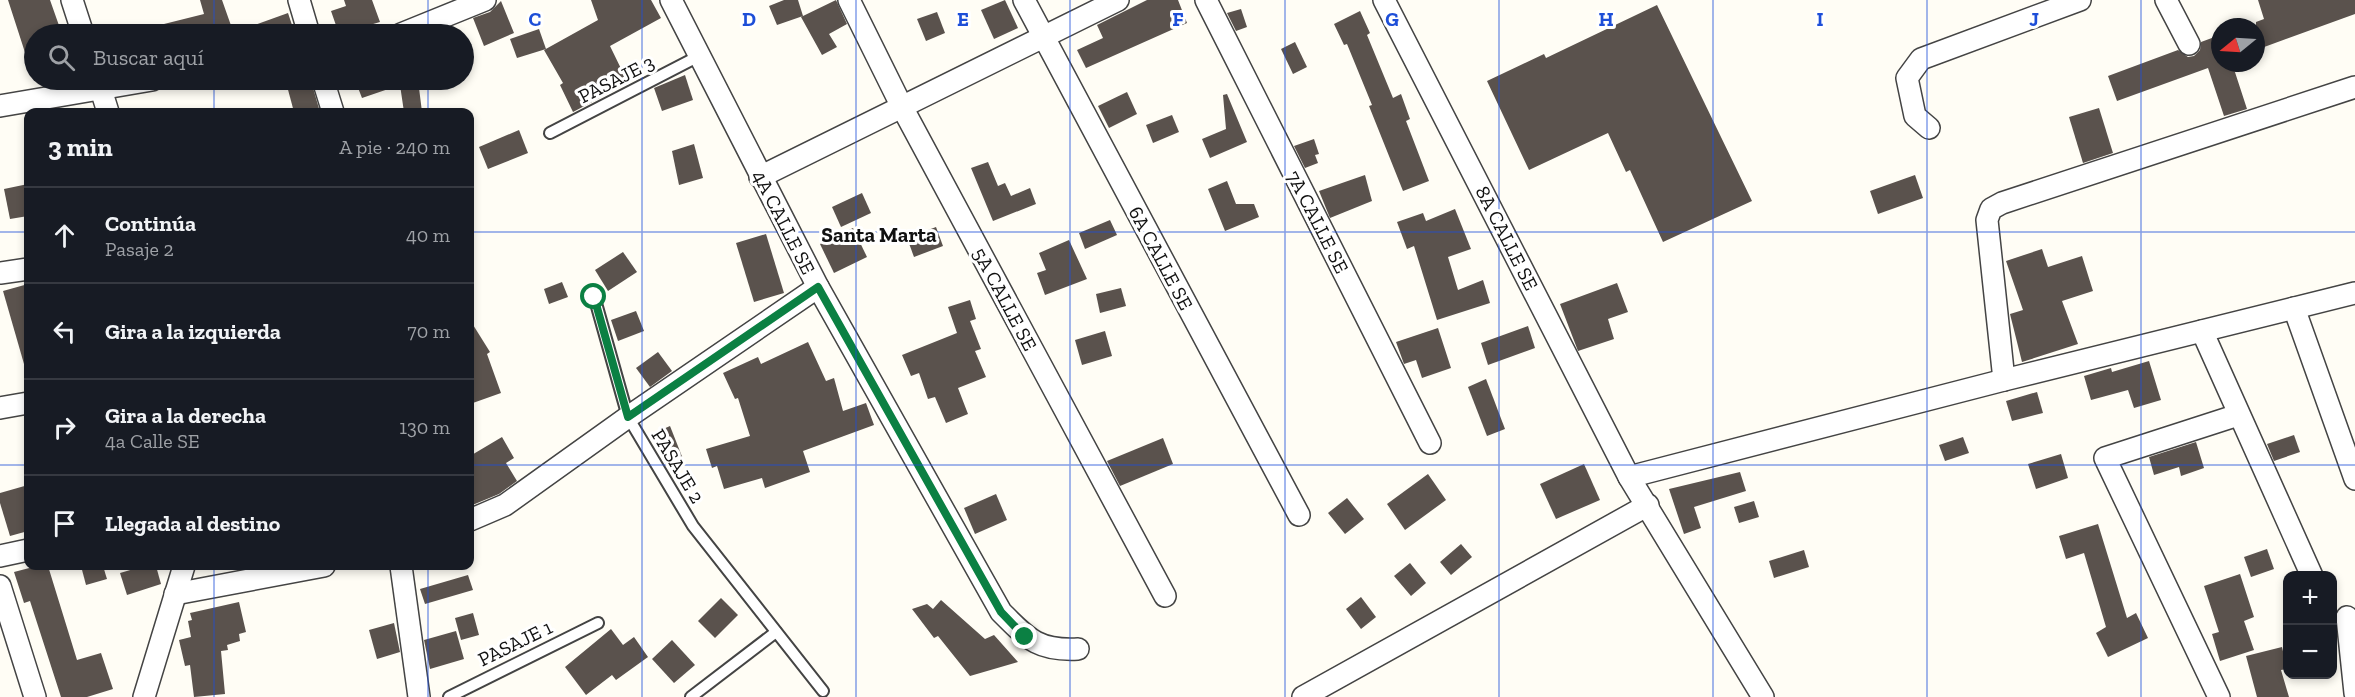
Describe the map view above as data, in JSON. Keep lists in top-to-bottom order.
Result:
{
  "streets": {
    "street": [
      "4A CALLE SE",
      "7A CALLE SE",
      "8A CALLE SE",
      "6A CALLE SE",
      "5A CALLE SE"
    ],
    "lane": ["PASAJE 3", "PASAJE 2", "PASAJE 1"]
  },
  "crossings": [
    ["PASAJE 3", "4A CALLE SE"]
  ],
  "districts": ["Santa Marta"],
  "north": "left",
  "page": {
    "search": "Buscar aquí",
    "heading": ["3 min", "A pie · 240 m"],
    "list": [
      ["Continúa", "Pasaje 2", "40 m"],
      ["Gira a la izquierda", "70 m"],
      ["Gira a la derecha", "4a Calle SE", "130 m"],
      "Llegada al destino"
    ],
    "map_buttons": ["+", "−"]
  },
  "grid": {
    "columns": [
      "C",
      "D",
      "E",
      "F",
      "G",
      "H",
      "I",
      "J"
    ]
  }
}
